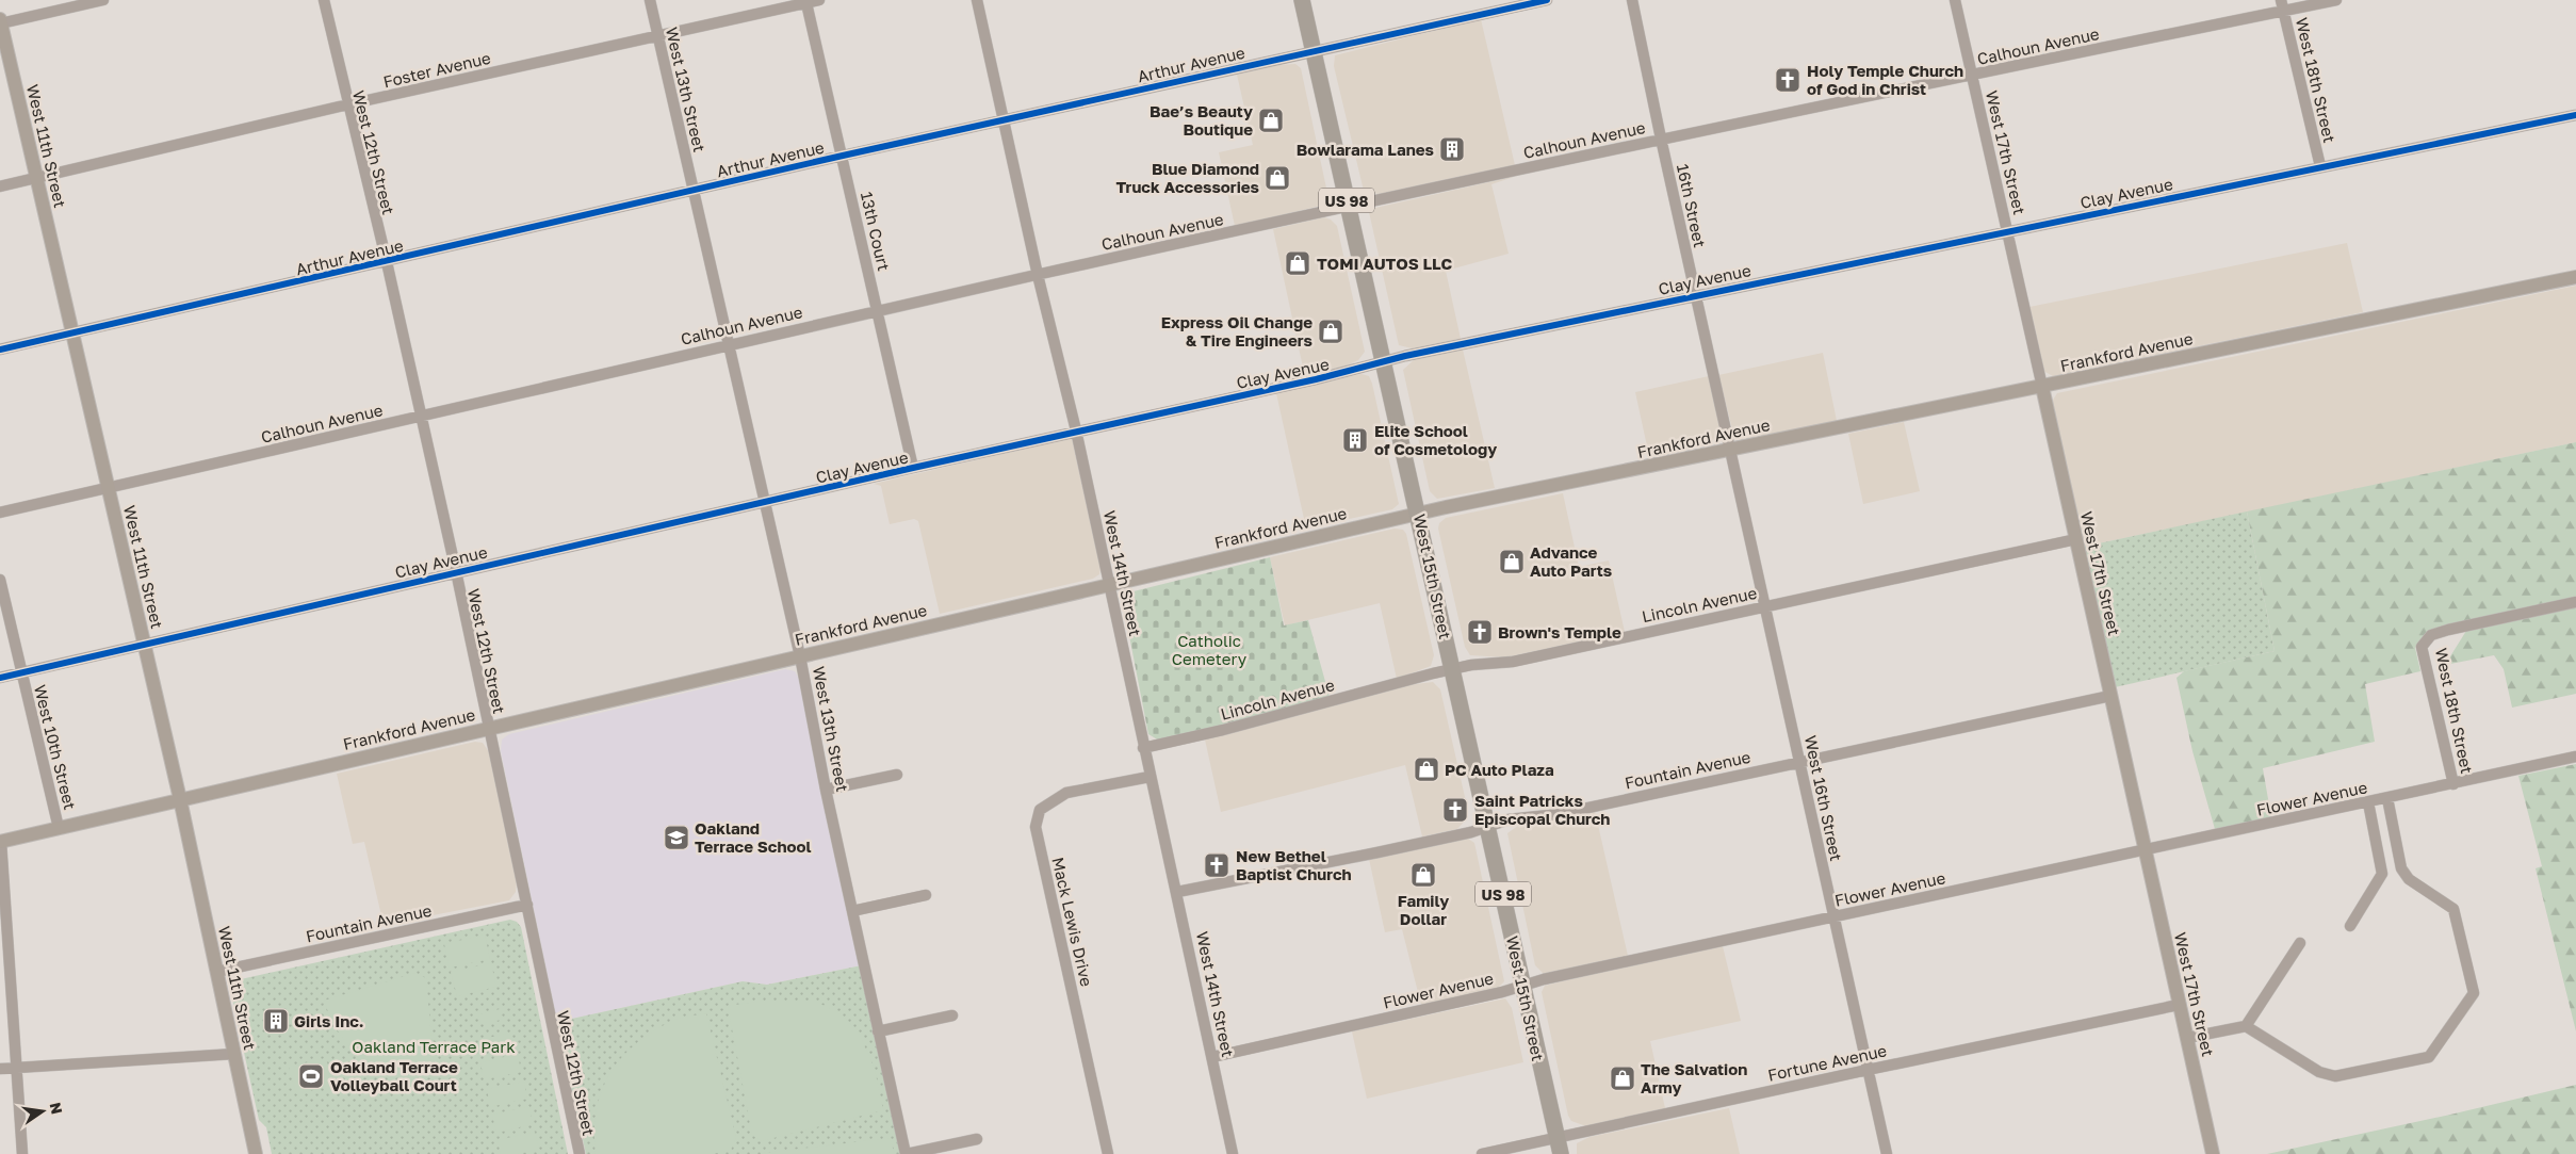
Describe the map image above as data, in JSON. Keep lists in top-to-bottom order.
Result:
{
  "streets": {
    "highway": ["US 98", "West 15th Street"],
    "main road": ["West 11th Street", "West 17th Street", "Frankford Avenue"],
    "street": [
      "Calhoun Avenue",
      "Arthur Avenue",
      "Foster Avenue",
      "West 18th Street",
      "West 13th Street",
      "West 12th Street",
      "Clay Avenue",
      "16th Street",
      "13th Court",
      "West 14th Street",
      "Lincoln Avenue",
      "West 10th Street",
      "Fountain Avenue",
      "West 16th Street",
      "Flower Avenue",
      "Mack Lewis Drive",
      "Fortune Avenue"
    ]
  },
  "crossings": [
    ["Calhoun Avenue", "West 18th Street"],
    ["Calhoun Avenue", "West 13th Street"],
    ["Calhoun Avenue", "West 11th Street"],
    ["Calhoun Avenue", "West 12th Street"],
    ["Calhoun Avenue", "West 17th Street"],
    ["Calhoun Avenue", "16th Street"],
    ["Calhoun Avenue", "13th Court"],
    ["Calhoun Avenue", "West 14th Street"],
    ["Calhoun Avenue", "West 15th Street"],
    ["Arthur Avenue", "West 13th Street"],
    ["Arthur Avenue", "West 11th Street"],
    ["Arthur Avenue", "West 12th Street"],
    ["Arthur Avenue", "13th Court"],
    ["Arthur Avenue", "West 14th Street"],
    ["Arthur Avenue", "West 15th Street"],
    ["Foster Avenue", "West 13th Street"],
    ["Foster Avenue", "West 11th Street"],
    ["Foster Avenue", "West 12th Street"],
    ["Foster Avenue", "13th Court"],
    ["West 18th Street", "Clay Avenue"],
    ["West 18th Street", "Flower Avenue"],
    ["West 13th Street", "Clay Avenue"],
    ["West 13th Street", "Frankford Avenue"],
    ["West 11th Street", "Clay Avenue"],
    ["West 11th Street", "Frankford Avenue"],
    ["West 11th Street", "Fountain Avenue"],
    ["West 12th Street", "Clay Avenue"],
    ["West 12th Street", "Frankford Avenue"],
    ["West 12th Street", "Fountain Avenue"],
    ["West 17th Street", "Clay Avenue"],
    ["West 17th Street", "Frankford Avenue"],
    ["West 17th Street", "Lincoln Avenue"],
    ["West 17th Street", "Fountain Avenue"],
    ["West 17th Street", "Flower Avenue"],
    ["West 17th Street", "Fortune Avenue"],
    ["Clay Avenue", "16th Street"],
    ["Clay Avenue", "13th Court"],
    ["Clay Avenue", "West 14th Street"],
    ["Clay Avenue", "West 15th Street"],
    ["Clay Avenue", "West 10th Street"],
    ["16th Street", "Frankford Avenue"],
    ["16th Street", "West 16th Street"],
    ["Frankford Avenue", "West 14th Street"],
    ["Frankford Avenue", "West 15th Street"],
    ["Frankford Avenue", "West 10th Street"],
    ["Frankford Avenue", "West 16th Street"],
    ["West 14th Street", "Lincoln Avenue"],
    ["West 14th Street", "Fountain Avenue"],
    ["West 14th Street", "Flower Avenue"],
    ["West 14th Street", "Mack Lewis Drive"],
    ["West 15th Street", "Lincoln Avenue"],
    ["West 15th Street", "Fountain Avenue"],
    ["West 15th Street", "Flower Avenue"],
    ["West 15th Street", "Fortune Avenue"],
    ["Lincoln Avenue", "West 16th Street"],
    ["Fountain Avenue", "West 16th Street"],
    ["West 16th Street", "Flower Avenue"],
    ["West 16th Street", "Fortune Avenue"]
  ],
  "parks": ["Catholic Cemetery", "Oakland Terrace Park"],
  "places": {
    "church": [
      "Holy Temple Church of God in Christ",
      "Brown's Temple",
      "Saint Patricks Episcopal Church",
      "New Bethel Baptist Church"
    ],
    "shop": [
      "Bae’s Beauty Boutique",
      "Blue Diamond Truck Accessories",
      "TOMI AUTOS LLC",
      "Express Oil Change & Tire Engineers",
      "Advance Auto Parts",
      "PC Auto Plaza",
      "Family Dollar",
      "The Salvation Army"
    ],
    "building": ["Bowlarama Lanes", "Elite School of Cosmetology", "Girls Inc."],
    "school or university": ["Oakland Terrace School"],
    "sports": ["Oakland Terrace Volleyball Court"]
  },
  "north": "right"
}
